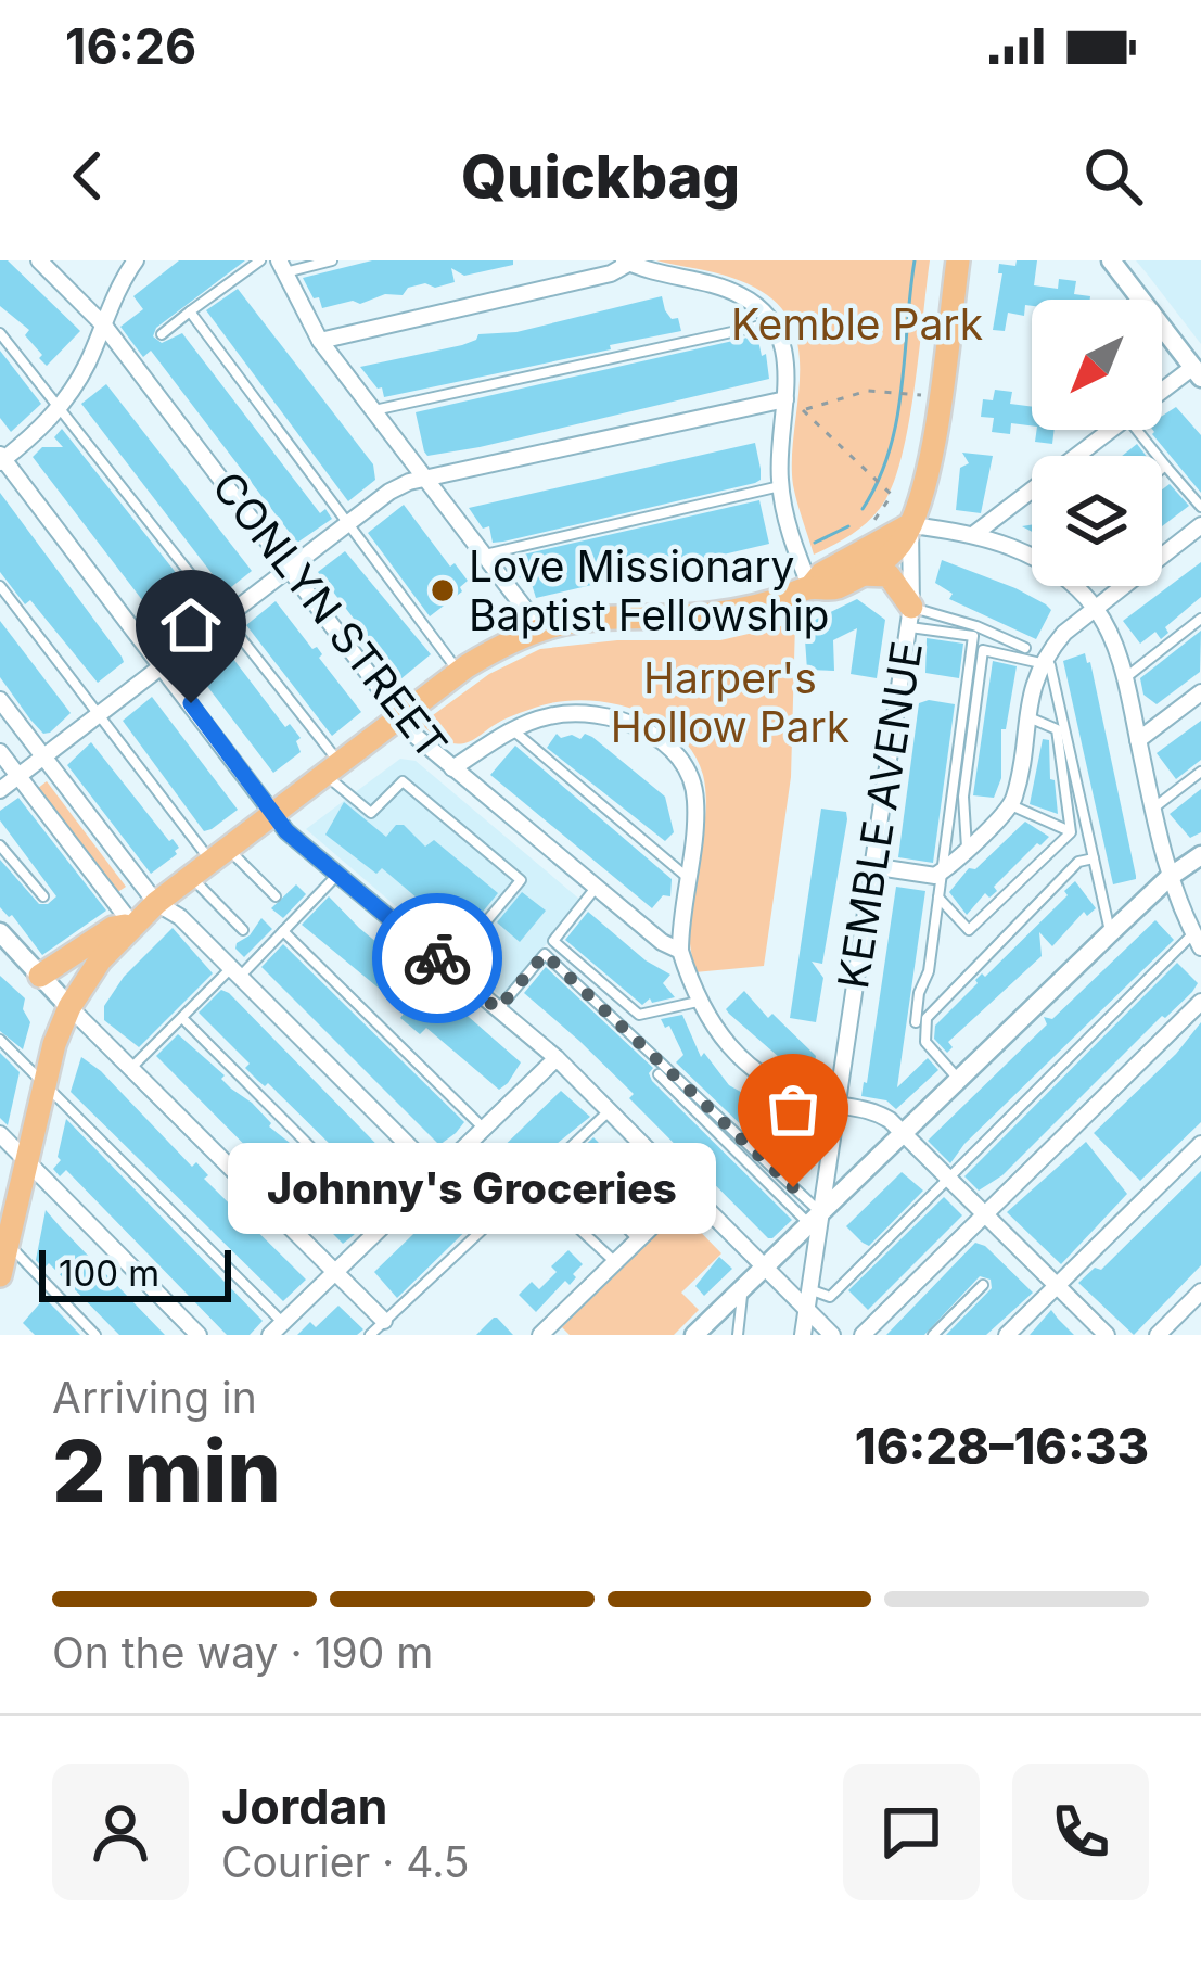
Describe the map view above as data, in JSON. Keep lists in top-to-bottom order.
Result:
{
  "streets": {
    "street": ["CONLYN STREET", "KEMBLE AVENUE"]
  },
  "parks": ["Kemble Park", "Harper's Hollow Park"],
  "places": ["Love Missionary Baptist Fellowship", "Johnny's Groceries"],
  "scale_bar": "100 m",
  "north": "bottom left",
  "page": {
    "status": "16:26",
    "header": "Quickbag",
    "bubble": "Johnny's Groceries",
    "scale": "100 m",
    "heading": ["2 min", "Arriving in", "16:28–16:33"],
    "panel": ["Jordan", "Courier · 4.5"],
    "bar": "On the way · 190 m"
  }
}
